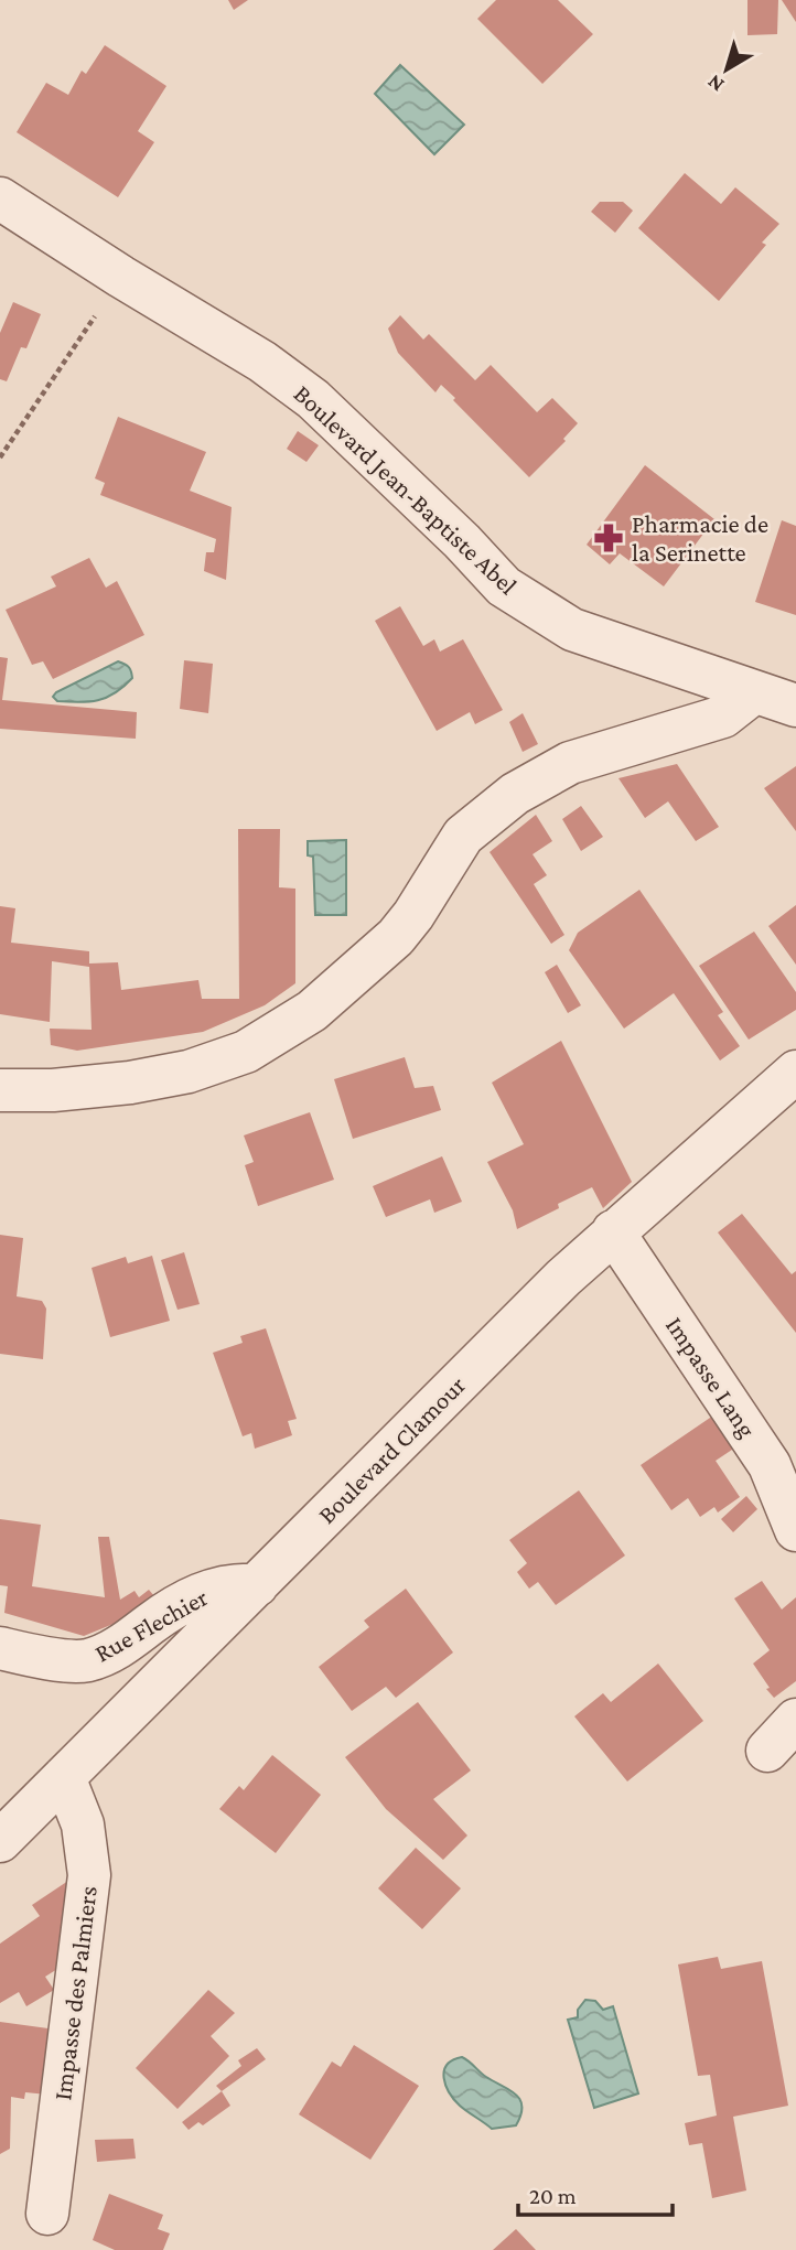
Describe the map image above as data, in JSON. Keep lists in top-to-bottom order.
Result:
{
  "streets": {
    "street": [
      "Boulevard Jean-Baptiste Abel",
      "Impasse Lang",
      "Boulevard Clamour",
      "Rue Flechier",
      "Impasse des Palmiers"
    ]
  },
  "crossings": [
    ["Impasse Lang", "Boulevard Clamour"],
    ["Boulevard Clamour", "Rue Flechier"],
    ["Boulevard Clamour", "Impasse des Palmiers"]
  ],
  "places": {
    "pharmacy": ["Pharmacie de la Serinette"]
  },
  "scale_bar": "20 m",
  "north": "bottom left"
}
